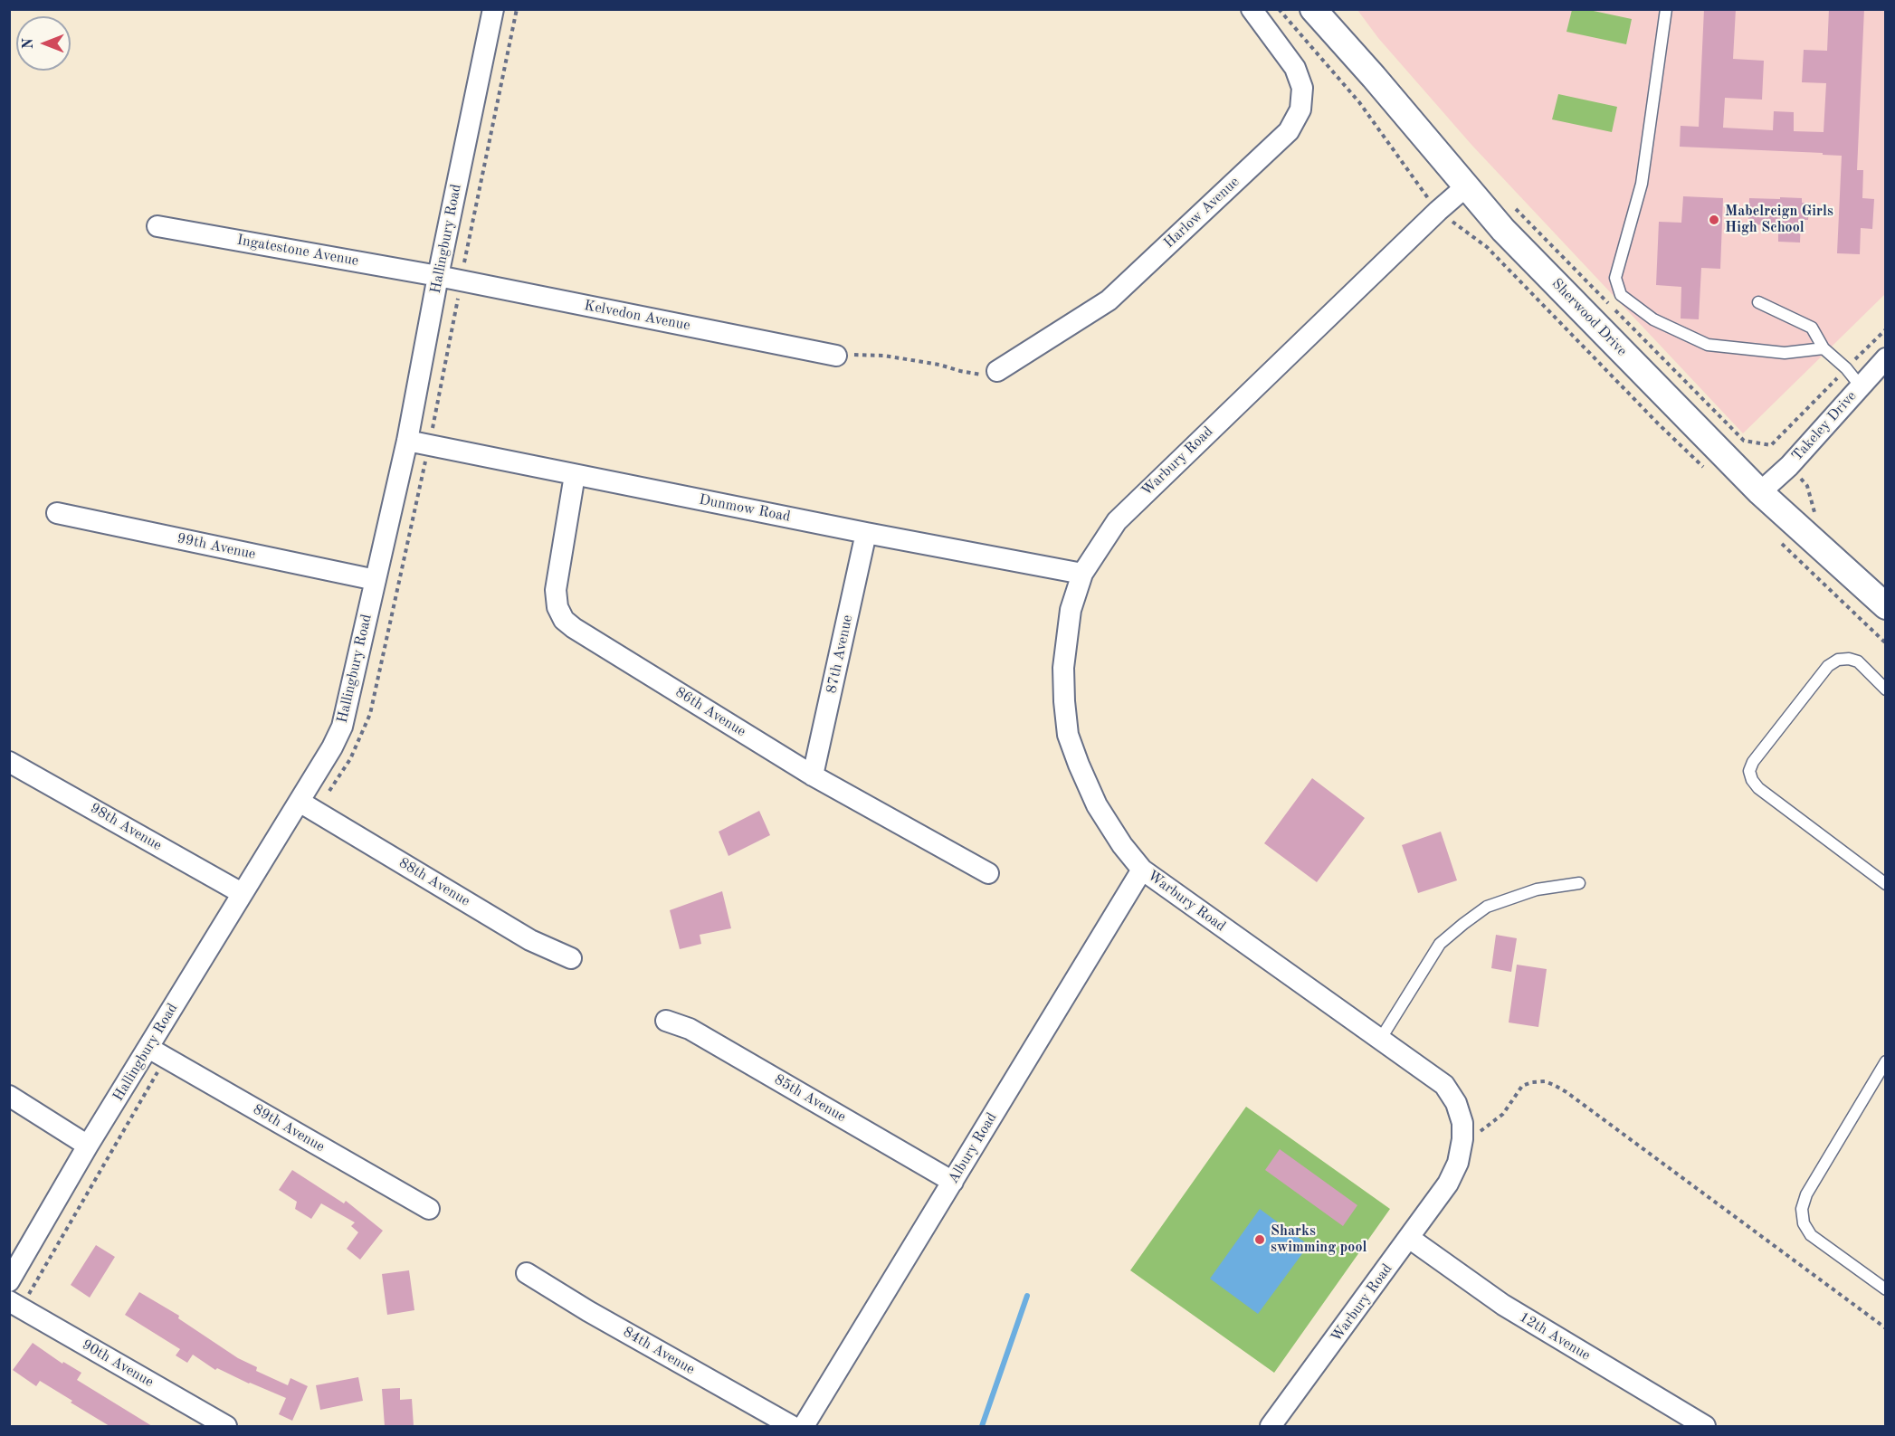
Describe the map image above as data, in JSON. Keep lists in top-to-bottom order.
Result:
{
  "streets": {
    "street": [
      "Harlow Avenue",
      "Hallingbury Road",
      "Ingatestone Avenue",
      "Kelvedon Avenue",
      "Sherwood Drive",
      "Takeley Drive",
      "Warbury Road",
      "Dunmow Road",
      "99th Avenue",
      "87th Avenue",
      "86th Avenue",
      "98th Avenue",
      "88th Avenue",
      "85th Avenue",
      "89th Avenue",
      "Albury Road",
      "12th Avenue",
      "84th Avenue",
      "90th Avenue"
    ]
  },
  "crossings": [
    ["Hallingbury Road", "Ingatestone Avenue"],
    ["Hallingbury Road", "Kelvedon Avenue"],
    ["Hallingbury Road", "Dunmow Road"],
    ["Hallingbury Road", "99th Avenue"],
    ["Hallingbury Road", "98th Avenue"],
    ["Hallingbury Road", "88th Avenue"],
    ["Hallingbury Road", "89th Avenue"],
    ["Ingatestone Avenue", "Kelvedon Avenue"],
    ["Sherwood Drive", "Takeley Drive"],
    ["Sherwood Drive", "Warbury Road"],
    ["Warbury Road", "Dunmow Road"],
    ["Warbury Road", "Albury Road"],
    ["Warbury Road", "12th Avenue"],
    ["Dunmow Road", "87th Avenue"],
    ["Dunmow Road", "86th Avenue"],
    ["87th Avenue", "86th Avenue"],
    ["85th Avenue", "Albury Road"]
  ],
  "places": ["Mabelreign Girls High School", "Sharks swimming pool"],
  "north": "left"
}
